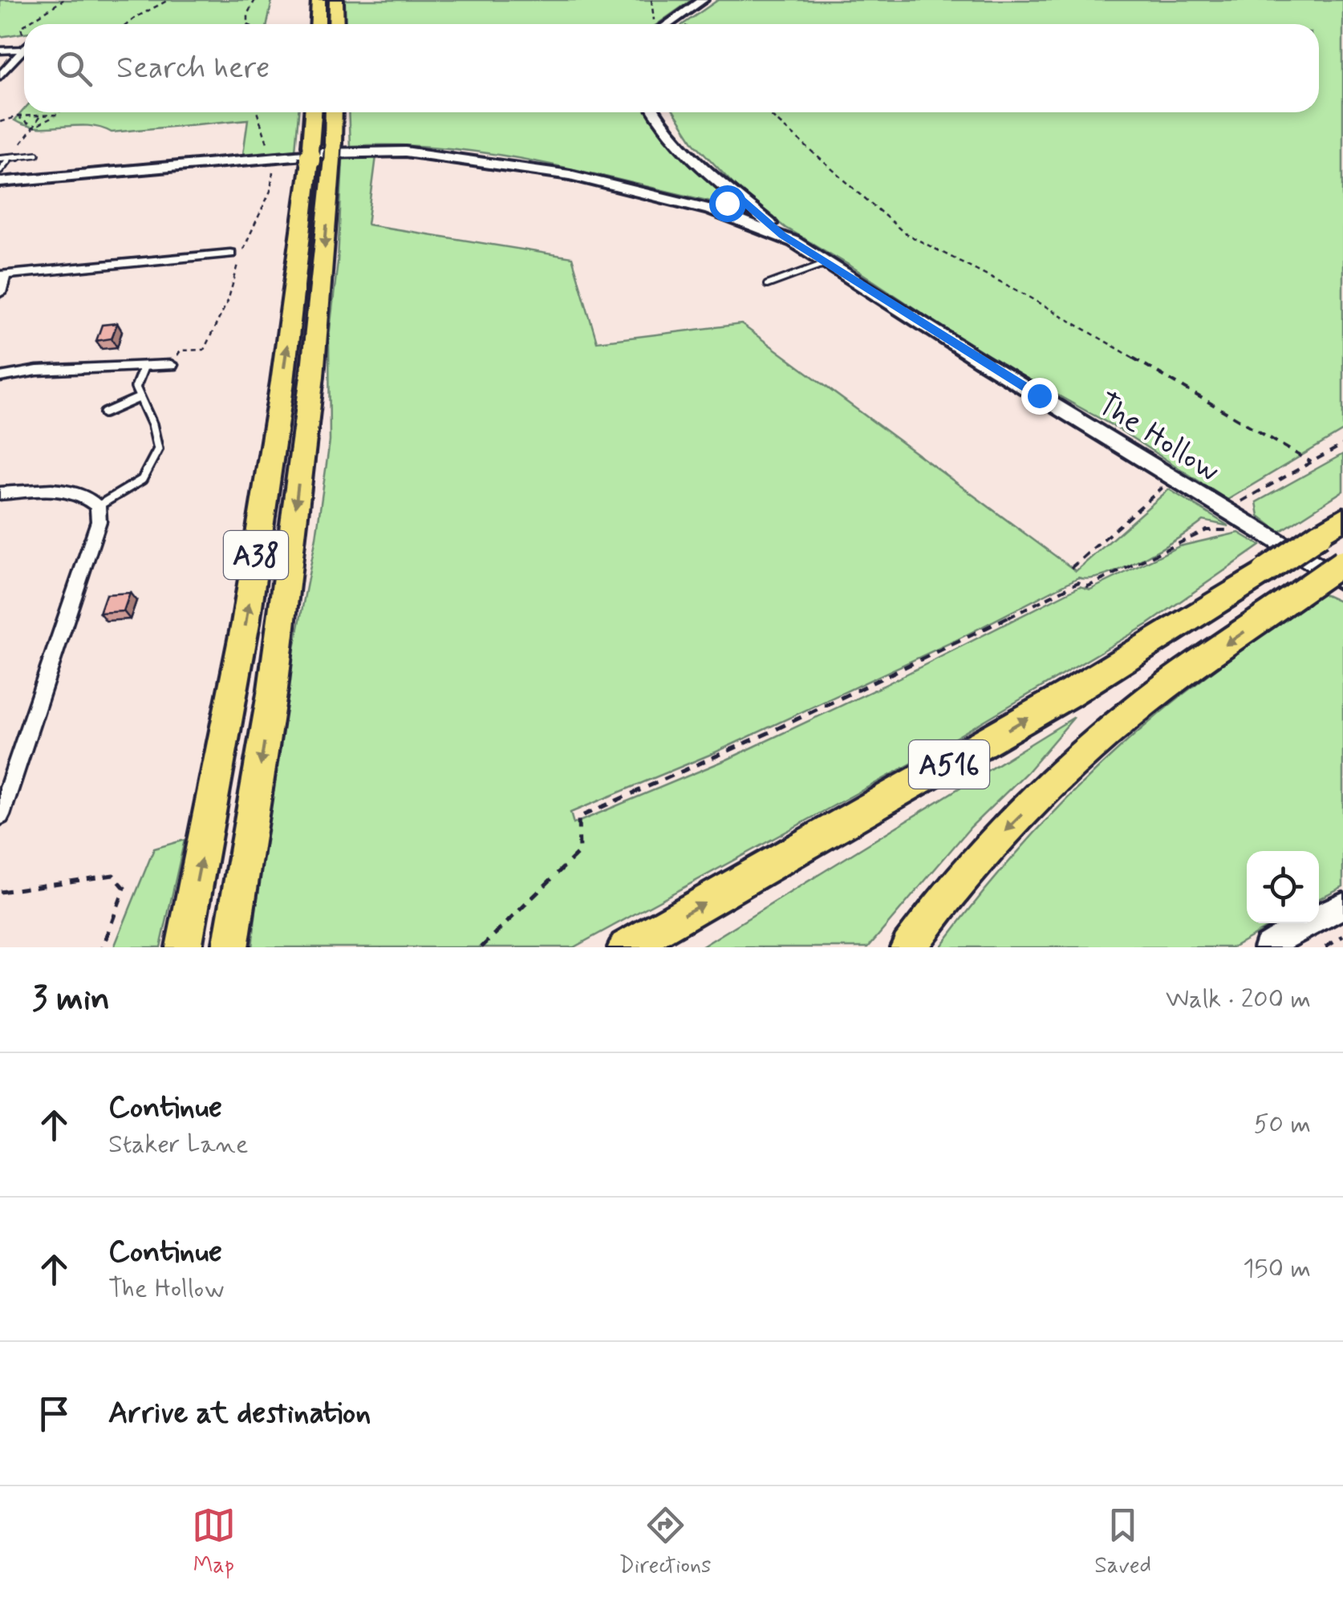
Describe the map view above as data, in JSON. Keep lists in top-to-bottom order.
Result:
{
  "streets": {
    "highway": ["A38", "A516"],
    "street": ["The Hollow"]
  },
  "page": {
    "search": "Search here",
    "heading": ["3 min", "Walk · 200 m"],
    "list": [
      ["Continue", "Staker Lane", "50 m"],
      ["Continue", "The Hollow", "150 m"],
      "Arrive at destination"
    ],
    "nav": ["Map", "Directions", "Saved"]
  }
}
